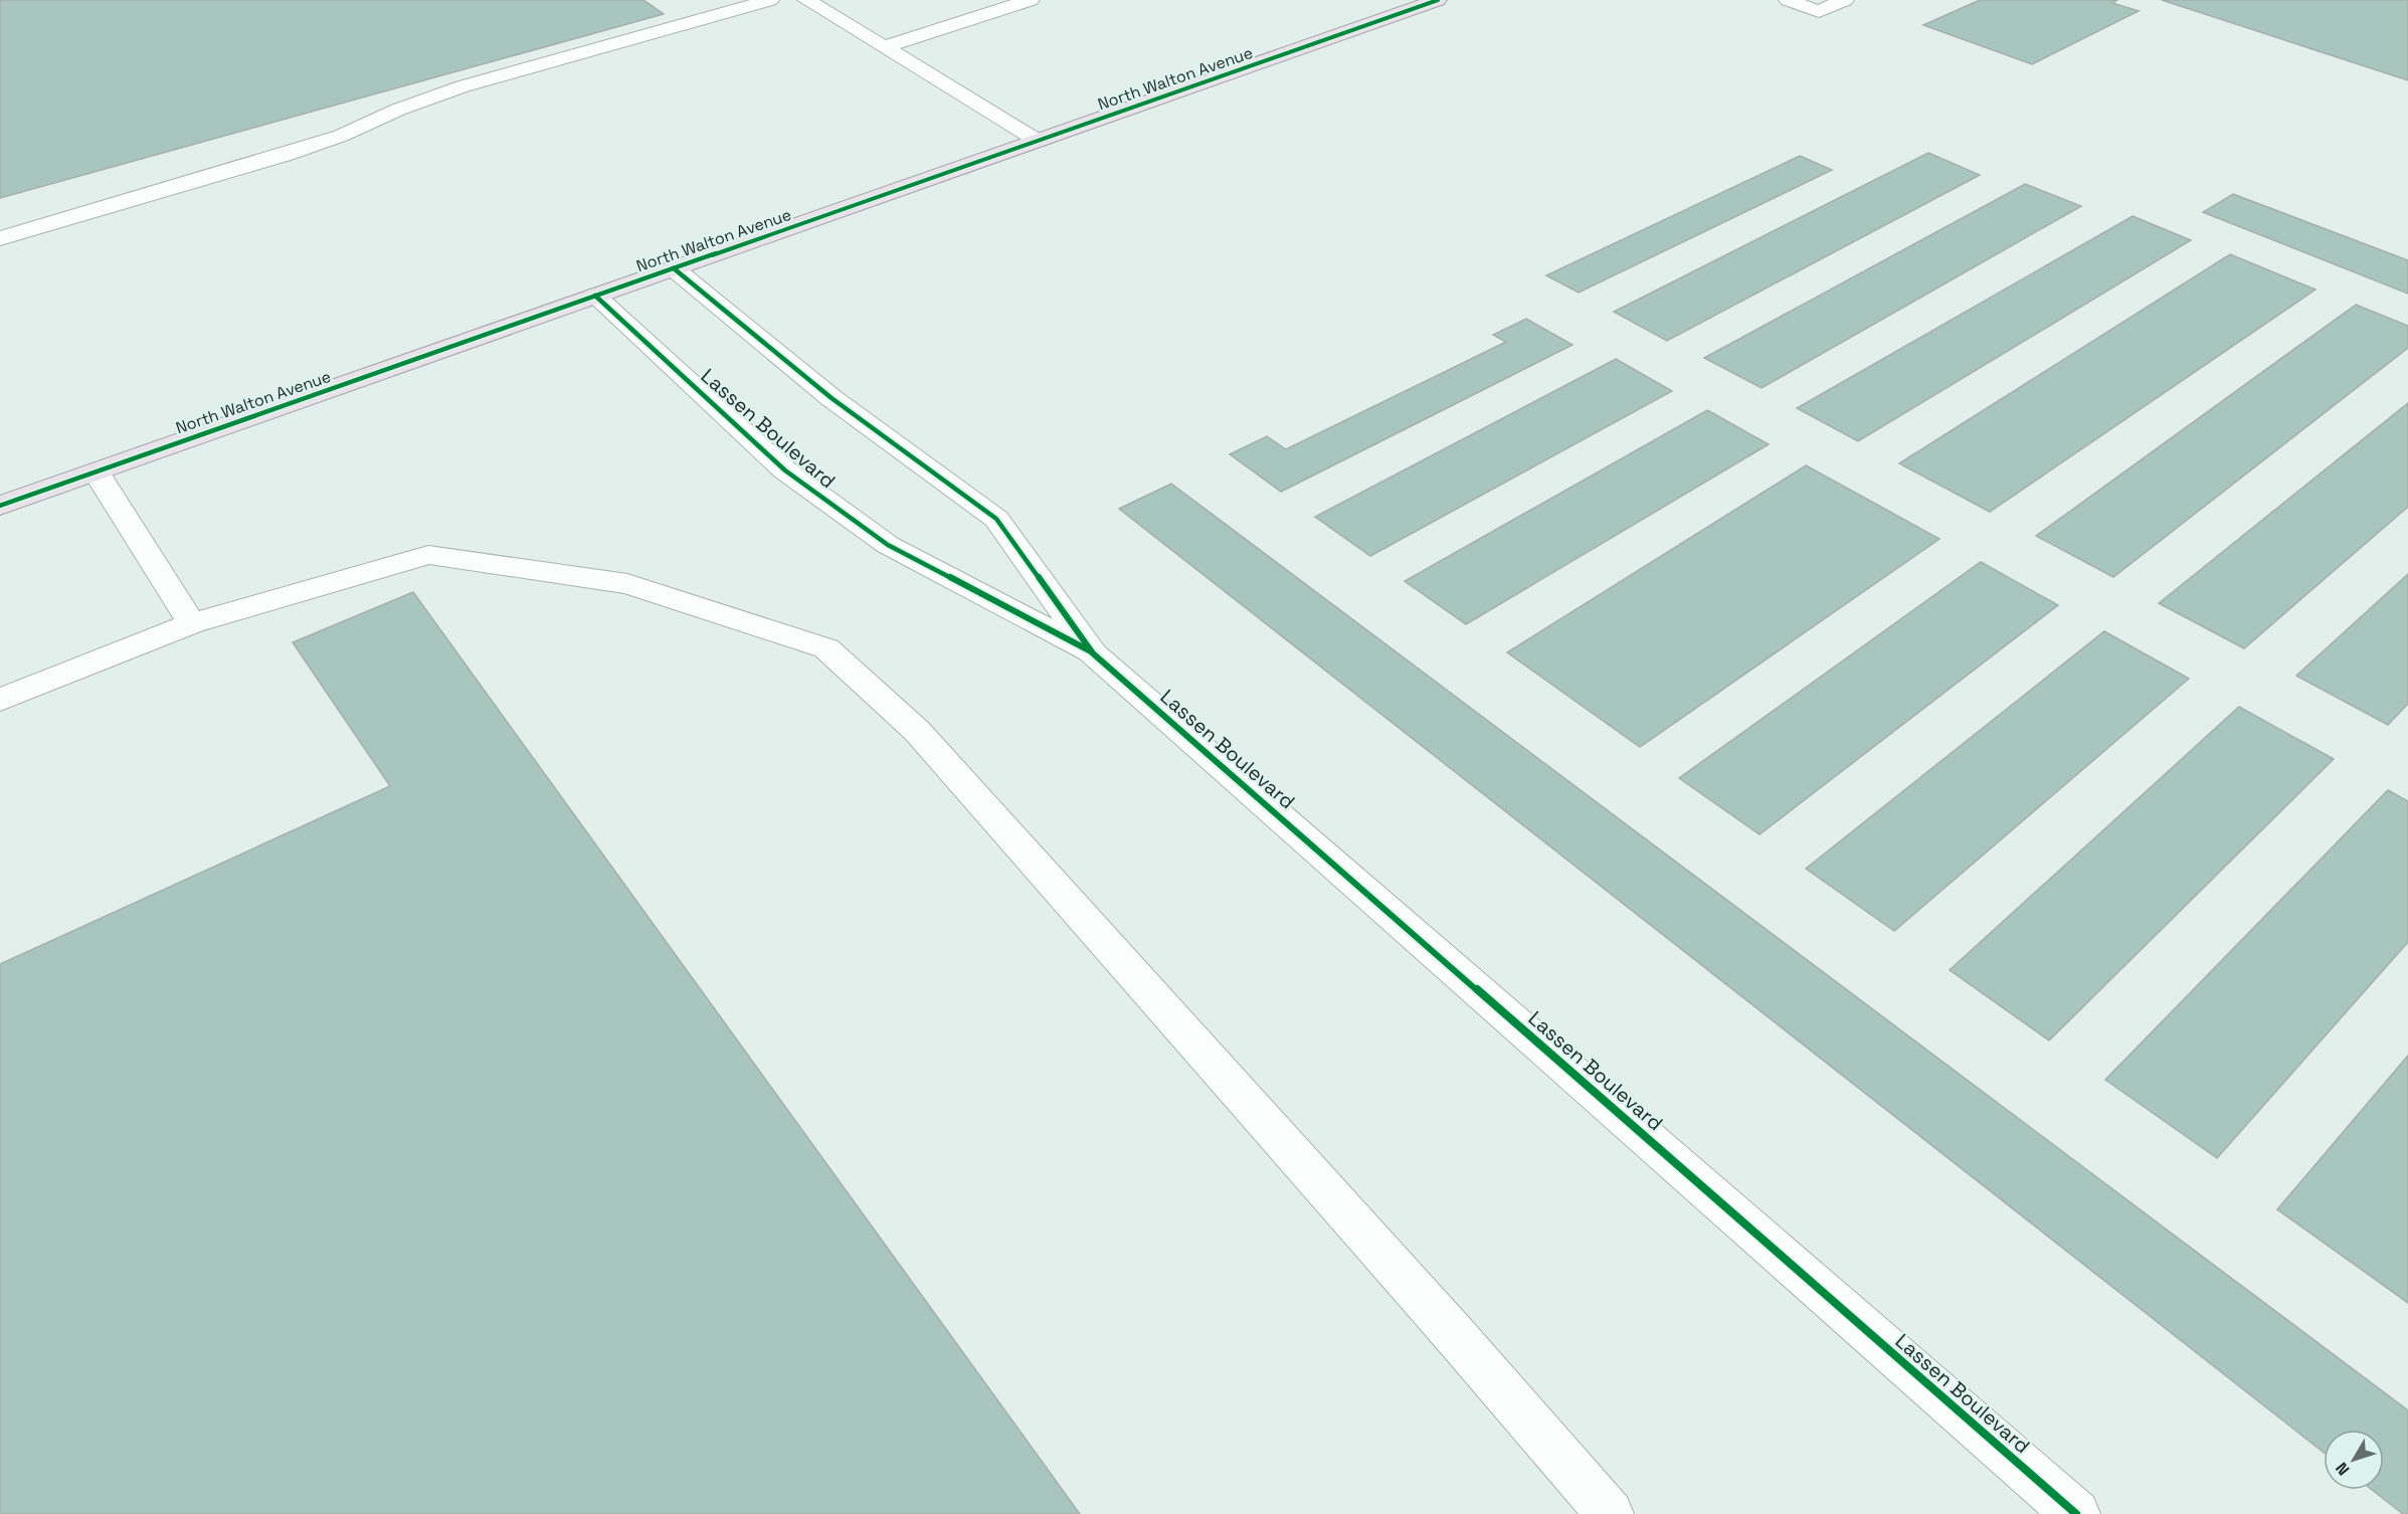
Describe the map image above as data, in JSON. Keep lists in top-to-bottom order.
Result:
{
  "streets": {
    "main road": ["North Walton Avenue"],
    "street": ["Lassen Boulevard"]
  },
  "crossings": [
    ["North Walton Avenue", "Lassen Boulevard"]
  ],
  "north": "bottom left"
}
